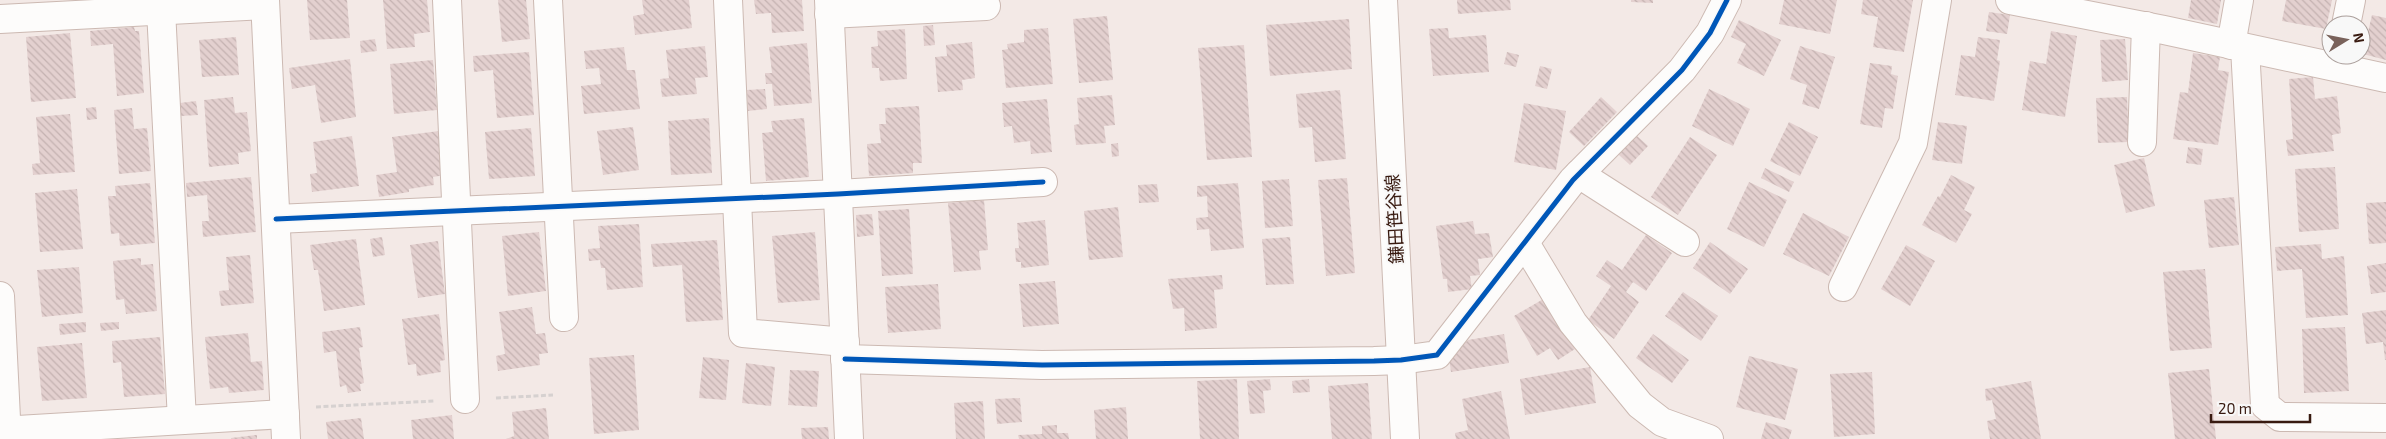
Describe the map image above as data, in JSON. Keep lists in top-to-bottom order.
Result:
{
  "streets": {
    "street": ["鎌田笹谷線"]
  },
  "scale_bar": "20 m",
  "north": "right"
}
